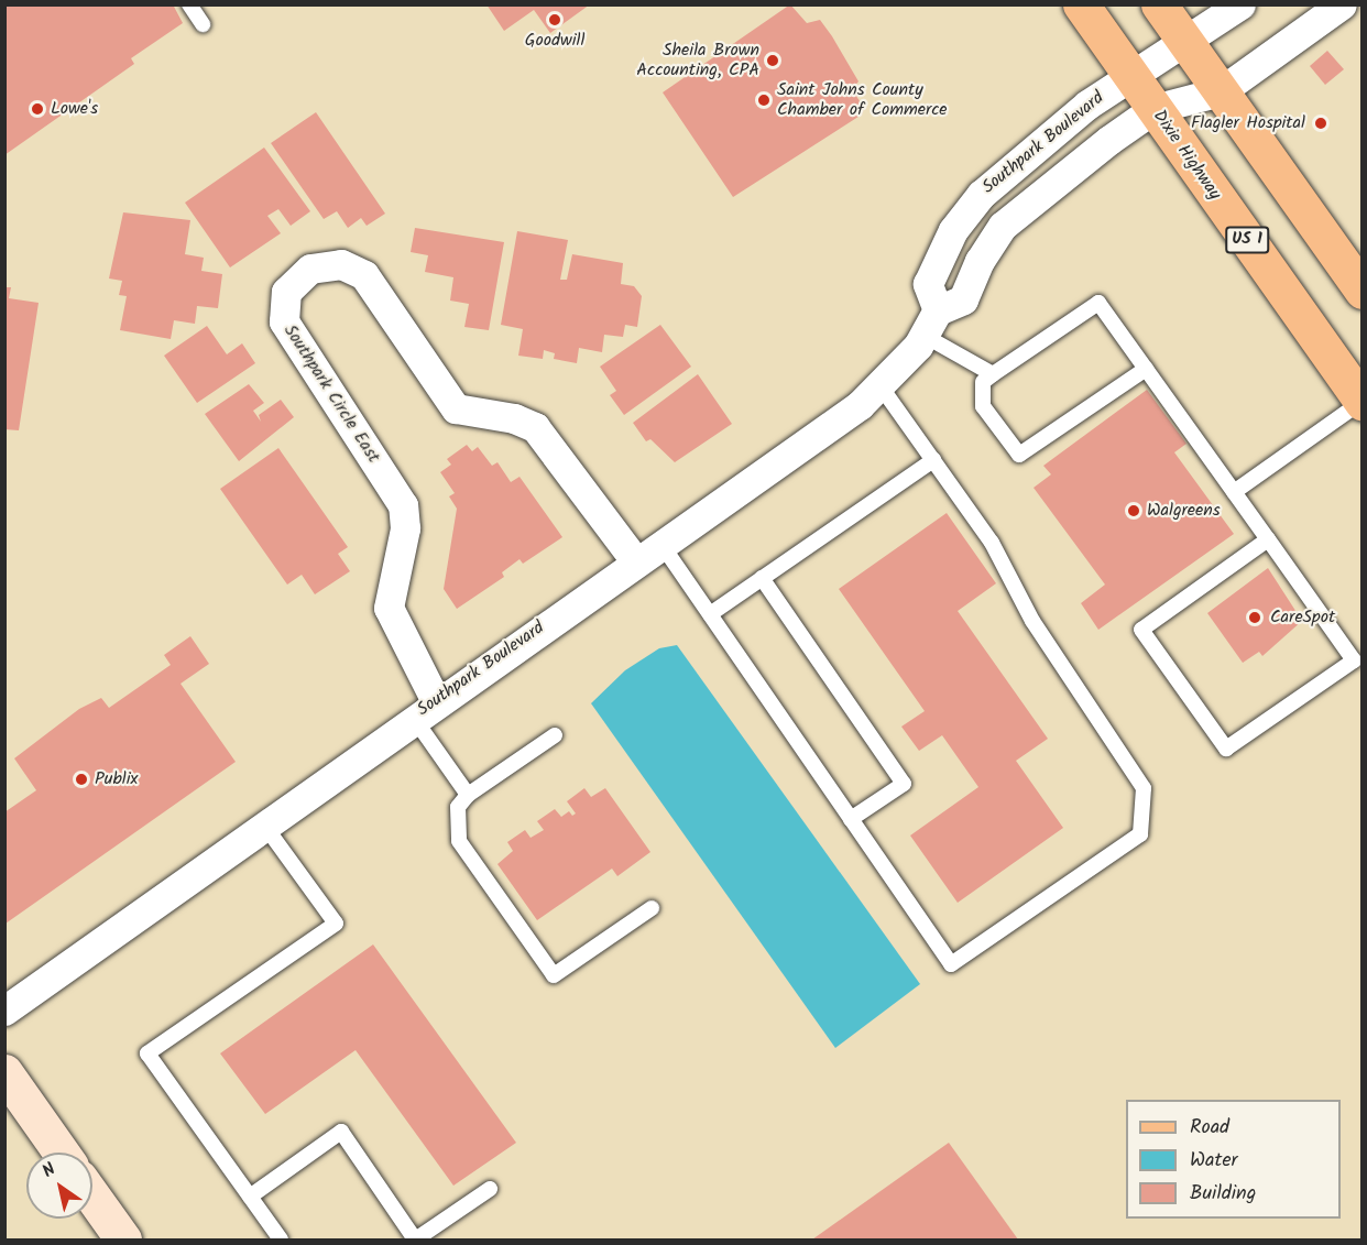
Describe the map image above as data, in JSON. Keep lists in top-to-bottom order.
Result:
{
  "streets": {
    "main road": ["Dixie Highway", "US 1"],
    "street": ["Southpark Boulevard", "Southpark Circle East"]
  },
  "crossings": [
    ["Southpark Boulevard", "Dixie Highway"],
    ["Southpark Boulevard", "Southpark Circle East"]
  ],
  "places": [
    "Goodwill",
    "Sheila Brown Accounting, CPA",
    "Saint Johns County Chamber of Commerce",
    "Lowe's",
    "Flagler Hospital",
    "Walgreens",
    "CareSpot",
    "Publix"
  ],
  "legend": ["Road", "Water", "Building"],
  "north": "top left"
}
